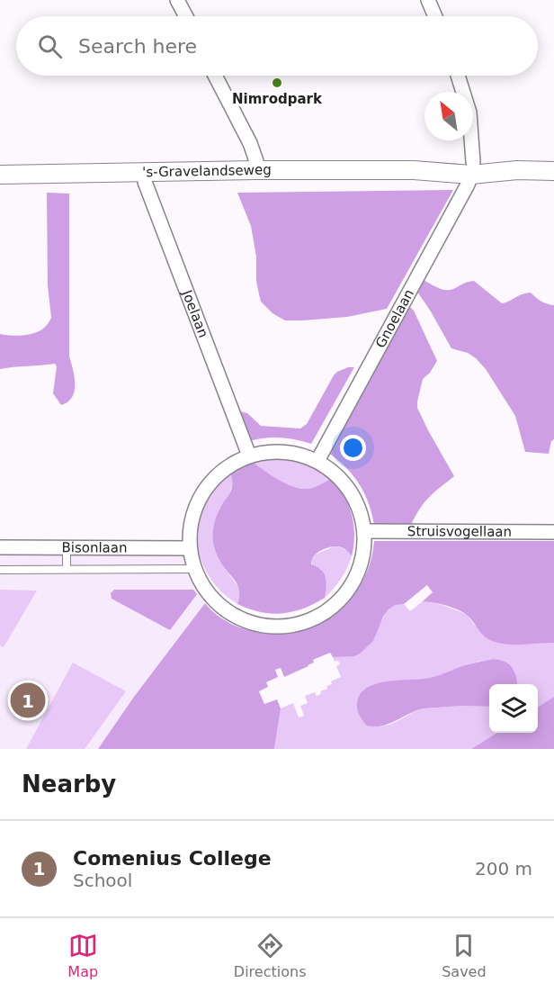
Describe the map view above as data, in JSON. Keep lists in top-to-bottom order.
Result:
{
  "streets": {
    "street": [
      "'s-Gravelandseweg",
      "Joelaan",
      "Gnoelaan",
      "Struisvogellaan",
      "Bisonlaan"
    ]
  },
  "crossings": [
    ["'s-Gravelandseweg", "Joelaan"],
    ["'s-Gravelandseweg", "Gnoelaan"],
    ["Joelaan", "Gnoelaan"],
    ["Joelaan", "Struisvogellaan"],
    ["Joelaan", "Bisonlaan"],
    ["Gnoelaan", "Struisvogellaan"],
    ["Gnoelaan", "Bisonlaan"],
    ["Struisvogellaan", "Bisonlaan"]
  ],
  "places": ["Nimrodpark"],
  "north": "top left",
  "page": {
    "search": "Search here",
    "pins": "1",
    "heading": "Nearby",
    "list": [
      {
        "mark": "1",
        "name": "Comenius College",
        "note": "School",
        "value": "200 m"
      }
    ],
    "nav": ["Map", "Directions", "Saved"]
  }
}
